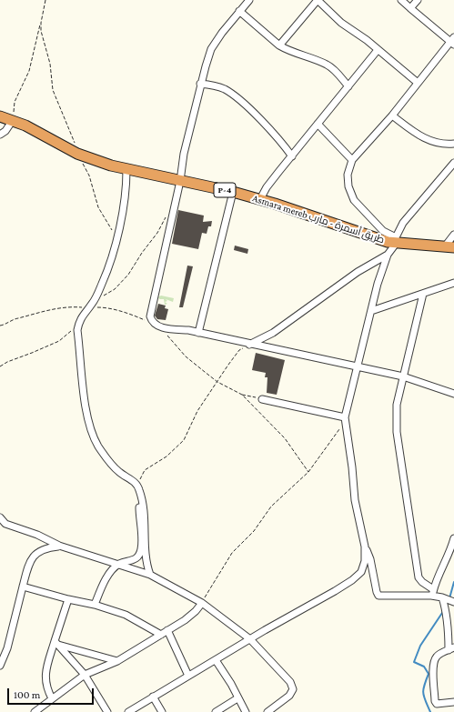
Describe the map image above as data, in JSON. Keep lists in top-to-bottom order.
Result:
{
  "streets": {
    "highway": ["P-4", "Asmara mereb طريق أسمرة - مارب"]
  },
  "scale_bar": "100 m"
}
